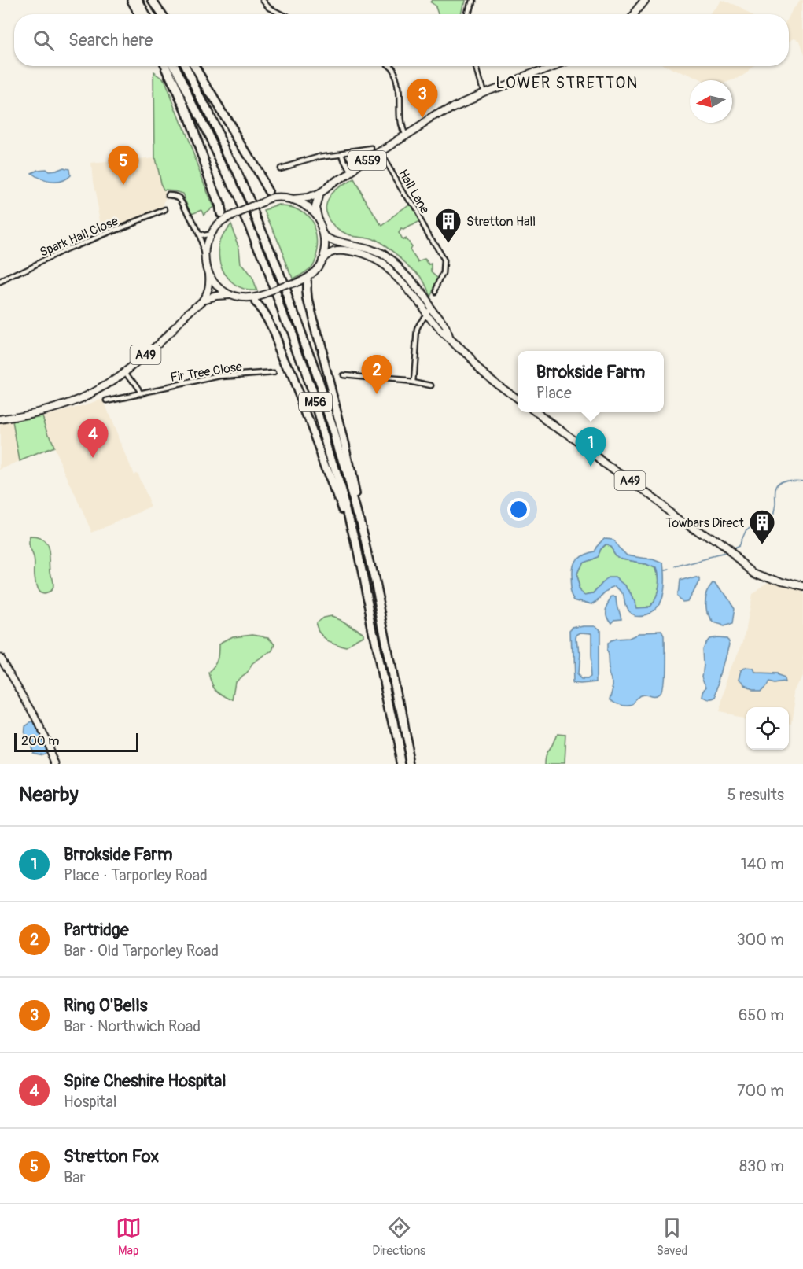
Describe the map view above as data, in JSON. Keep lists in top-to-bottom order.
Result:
{
  "streets": {
    "highway": ["M56"],
    "main road": ["A559", "A49"],
    "street": ["Hall Lane", "Spark Hall Close", "Fir Tree Close"]
  },
  "crossings": [
    ["A559", "Hall Lane"],
    ["A559", "A49"],
    ["A559", "M56"],
    ["A49", "M56"]
  ],
  "districts": ["LOWER STRETTON"],
  "places": {
    "building": ["Stretton Hall", "Towbars Direct"]
  },
  "scale_bar": "200 m",
  "north": "left",
  "page": {
    "search": "Search here",
    "pins": [
      "3",
      "5",
      "2",
      "4",
      "1"
    ],
    "popup": ["Brrokside Farm", "Place"],
    "scale": "200 m",
    "heading": ["Nearby", "5 results"],
    "list": [
      {
        "mark": "1",
        "name": "Brrokside Farm",
        "note": "Place · Tarporley Road",
        "value": "140 m"
      },
      {
        "mark": "2",
        "name": "Partridge",
        "note": "Bar · Old Tarporley Road",
        "value": "300 m"
      },
      {
        "mark": "3",
        "name": "Ring O'Bells",
        "note": "Bar · Northwich Road",
        "value": "650 m"
      },
      {
        "mark": "4",
        "name": "Spire Cheshire Hospital",
        "note": "Hospital",
        "value": "700 m"
      },
      {
        "mark": "5",
        "name": "Stretton Fox",
        "note": "Bar",
        "value": "830 m"
      }
    ],
    "nav": ["Map", "Directions", "Saved"]
  }
}
